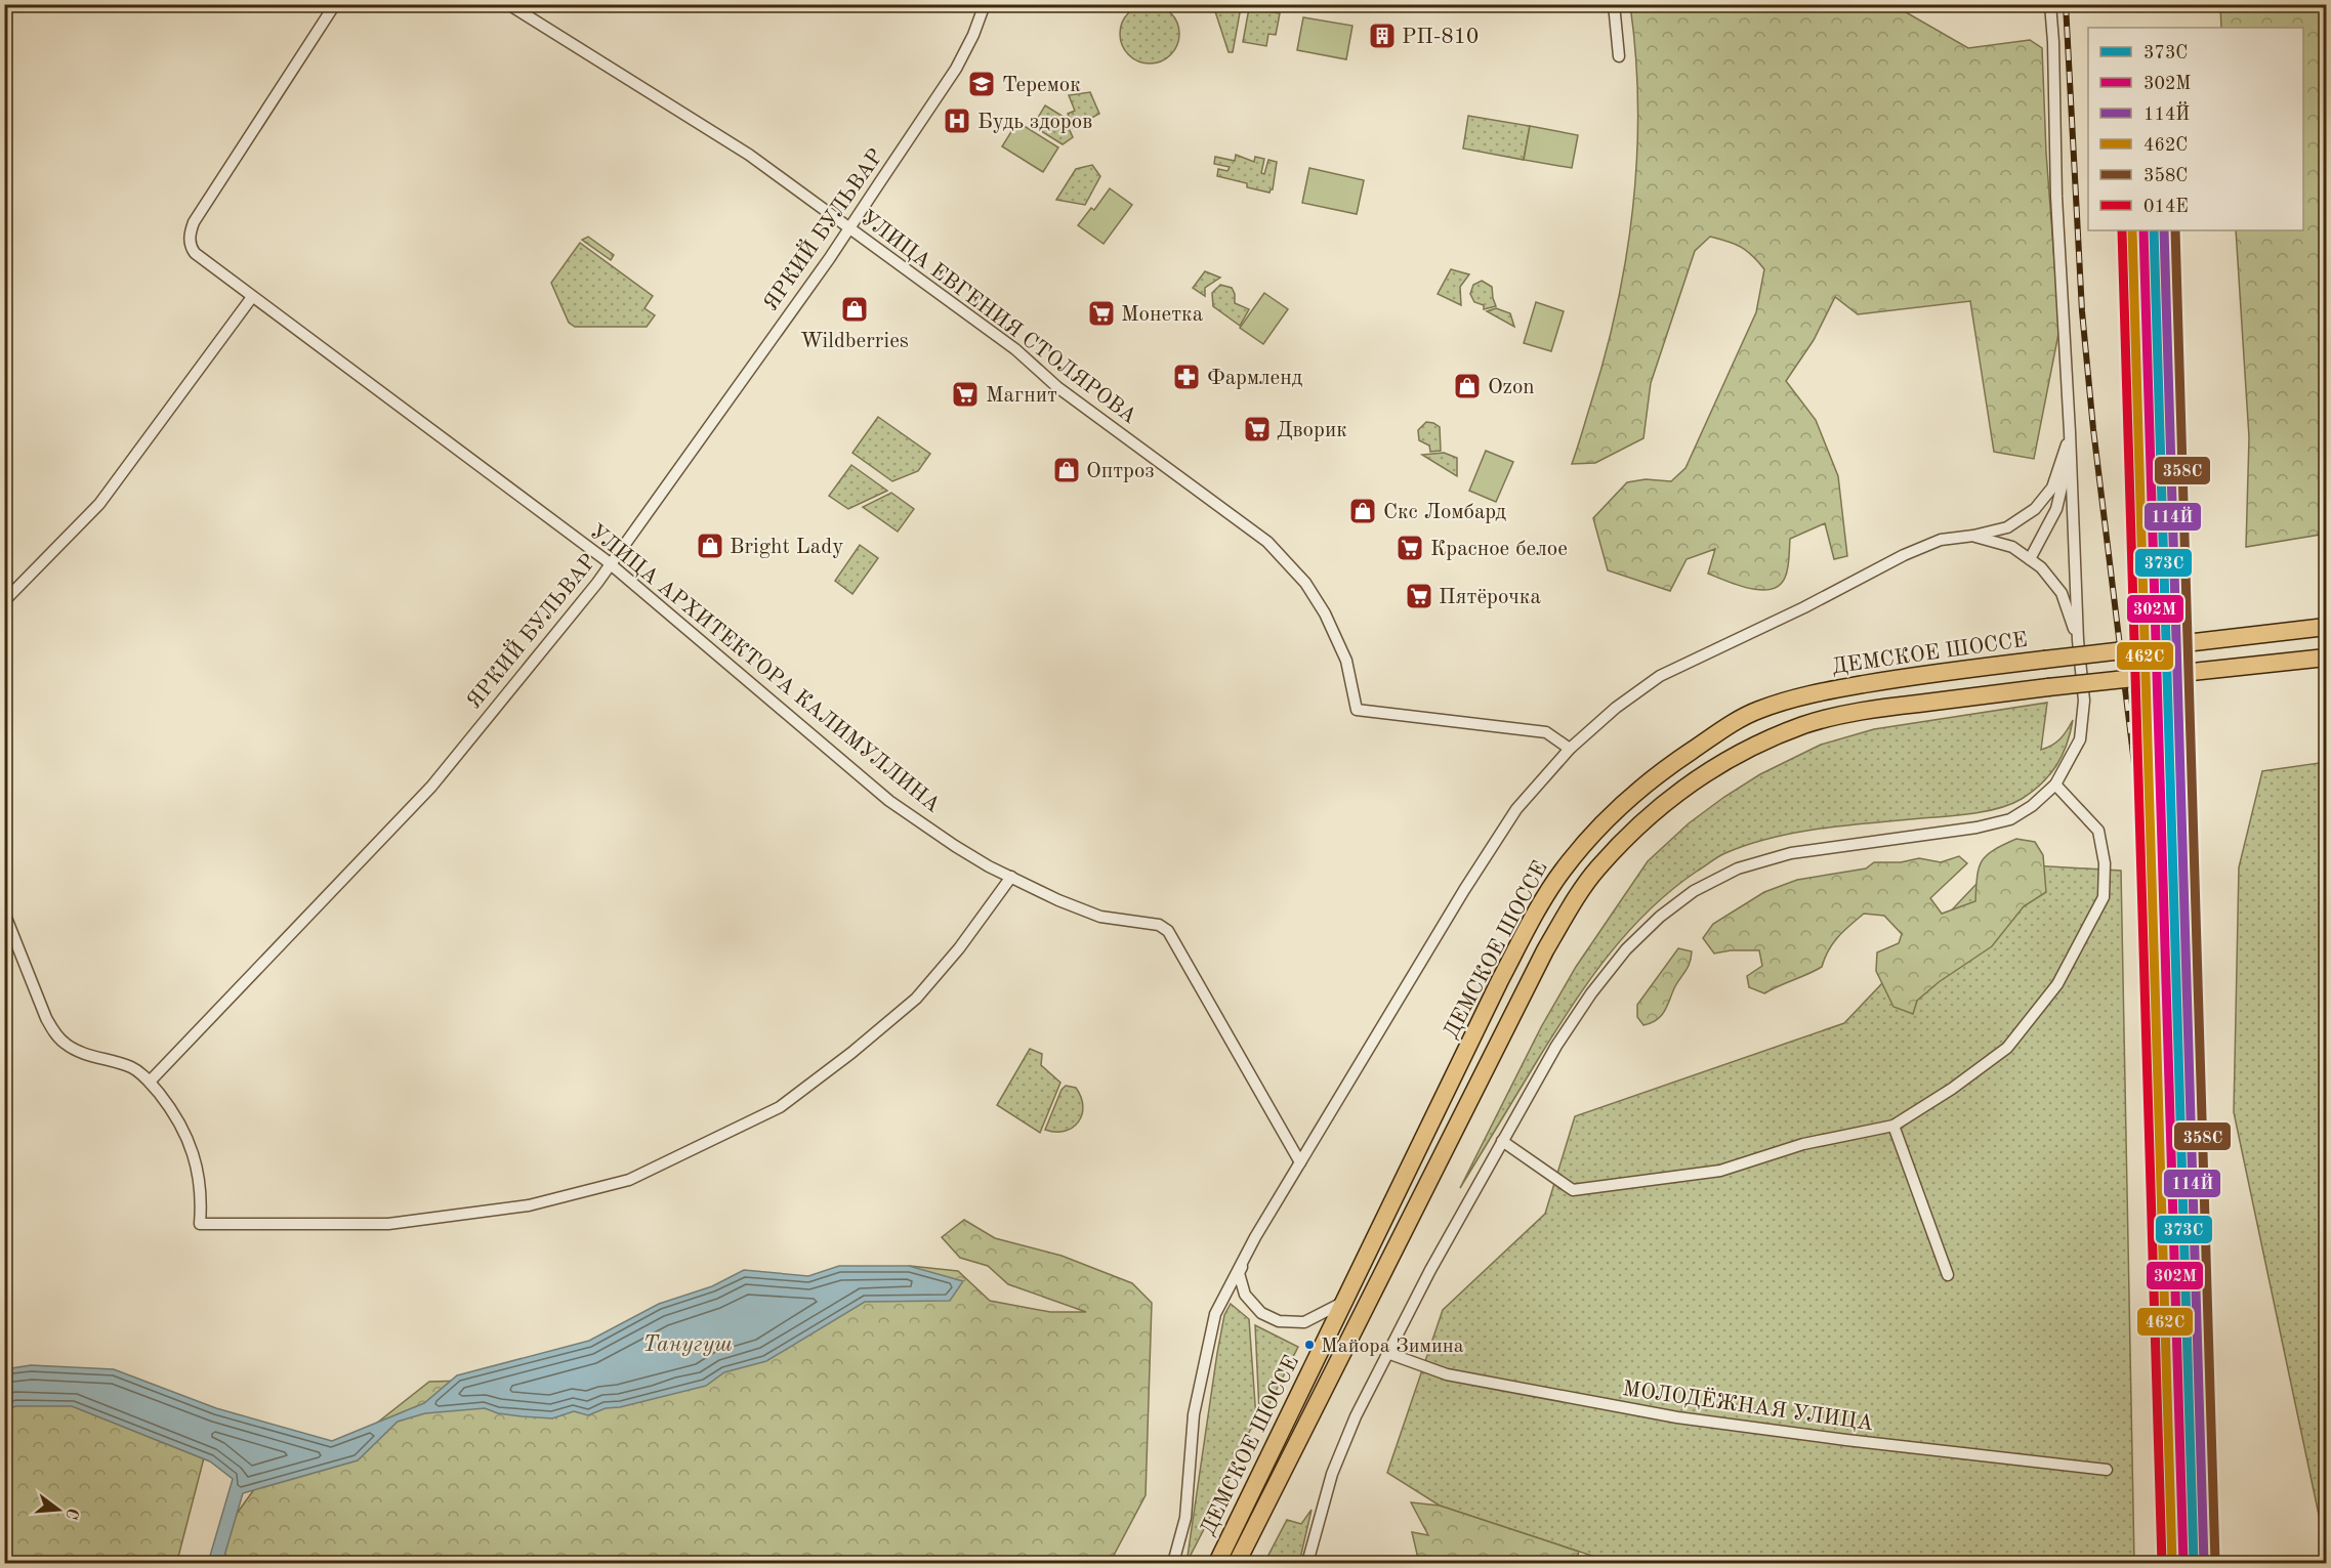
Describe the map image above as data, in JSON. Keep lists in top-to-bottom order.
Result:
{
  "streets": {
    "main road": ["ДЕМСКОЕ ШОССЕ"],
    "street": [
      "ЯРКИЙ БУЛЬВАР",
      "УЛИЦА ЕВГЕНИЯ СТОЛЯРОВА",
      "УЛИЦА АРХИТЕКТОРА КАЛИМУЛЛИНА",
      "МОЛОДЁЖНАЯ УЛИЦА"
    ]
  },
  "crossings": [
    ["ЯРКИЙ БУЛЬВАР", "УЛИЦА ЕВГЕНИЯ СТОЛЯРОВА"],
    ["ЯРКИЙ БУЛЬВАР", "УЛИЦА АРХИТЕКТОРА КАЛИМУЛЛИНА"]
  ],
  "water": ["Танугуш"],
  "places": {
    "building": ["РП-810"],
    "school or university": ["Теремок"],
    "hospital": ["Будь здоров"],
    "shop": [
      "Wildberries",
      "Ozon",
      "Оптроз",
      "Скс Ломбард",
      "Bright Lady"
    ],
    "supermarket": [
      "Монетка",
      "Магнит",
      "Дворик",
      "Красное белое",
      "Пятёрочка"
    ],
    "pharmacy": ["Фармленд"],
    "other": ["Майора Зимина"]
  },
  "lines": [
    "transit line 373C",
    "transit line 302М",
    "transit line 114Й",
    "transit line 462С",
    "transit line 358С",
    "transit line 014Е"
  ],
  "legend": [
    "373C",
    "302М",
    "114Й",
    "462С",
    "358С",
    "014Е"
  ],
  "north": "right"
}
